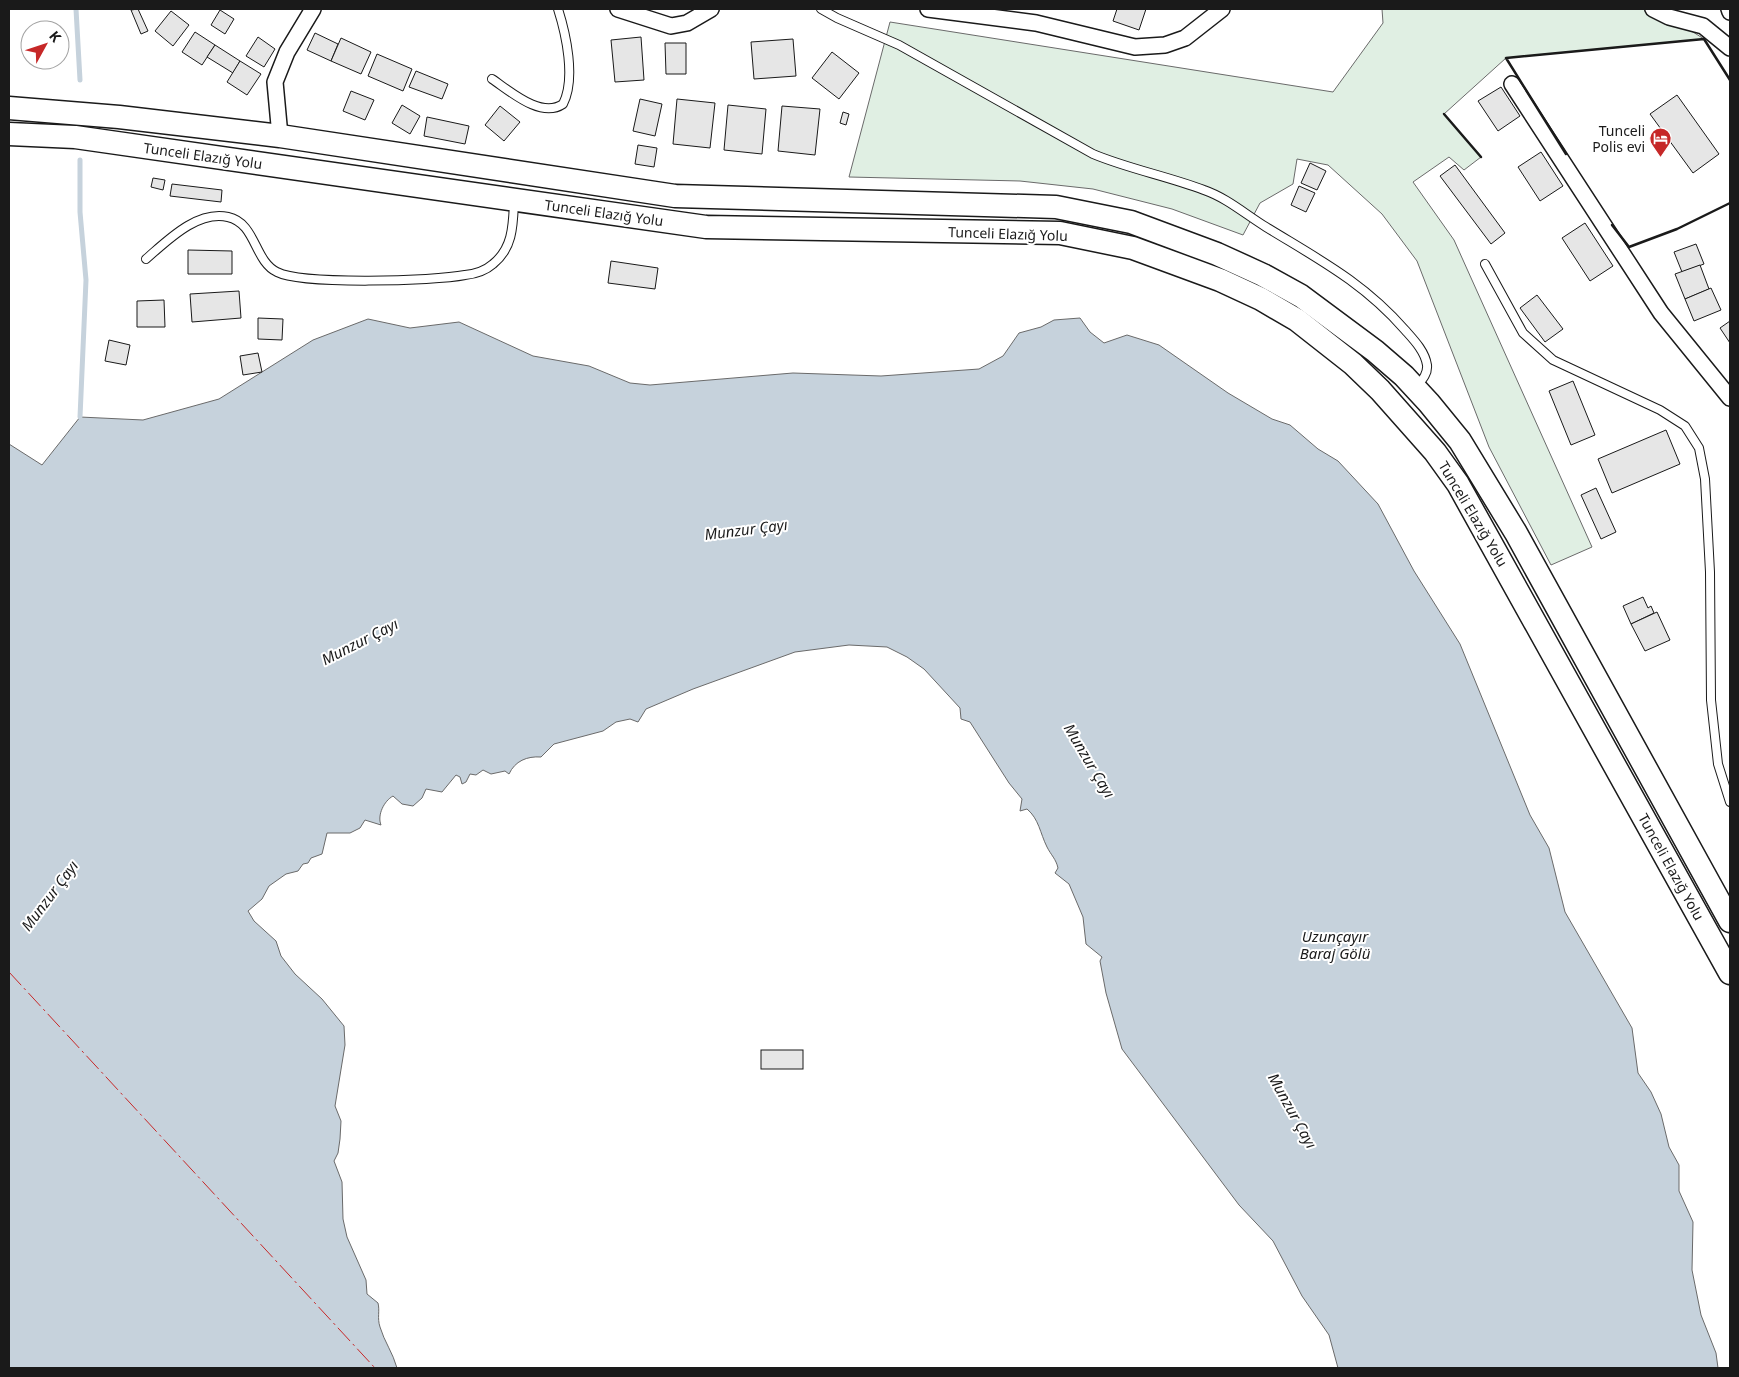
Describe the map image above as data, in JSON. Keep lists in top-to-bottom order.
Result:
{
  "streets": {
    "main road": ["Tunceli Elazığ Yolu"]
  },
  "water": ["Munzur Çayı", "Uzunçayır Baraj Gölü"],
  "places": {
    "hotel": ["Tunceli Polis evi"]
  },
  "north": "top right"
}
